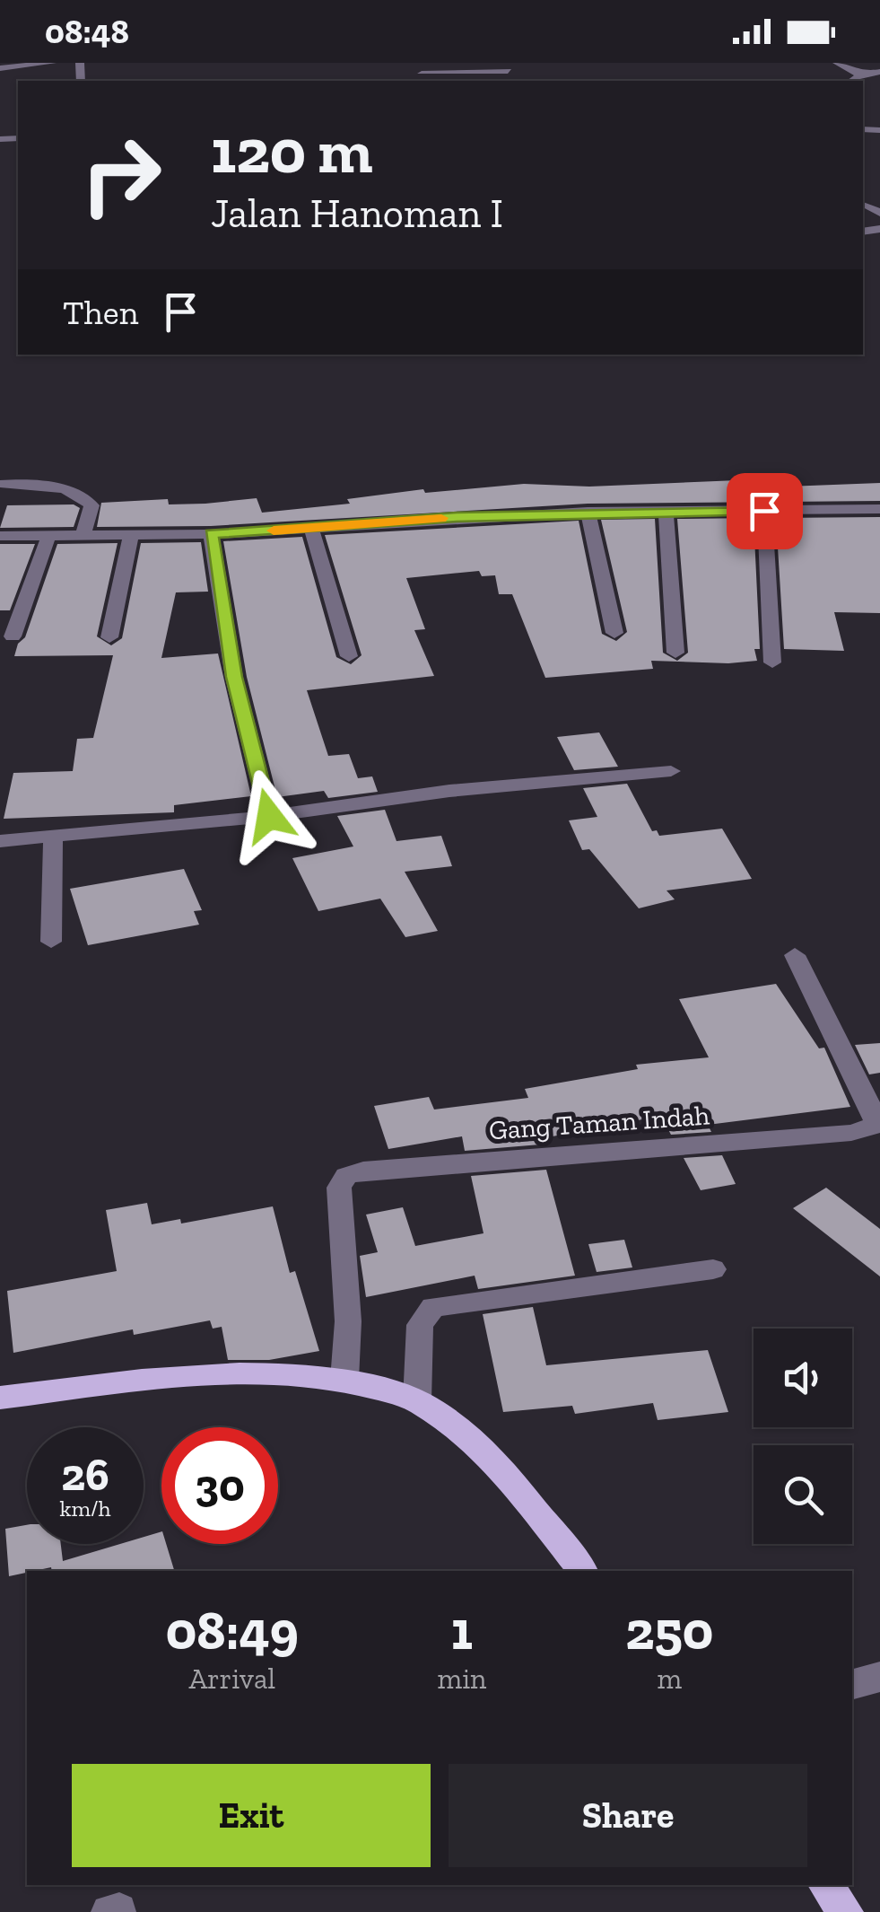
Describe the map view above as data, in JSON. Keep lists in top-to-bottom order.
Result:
{
  "streets": {
    "street": ["Gang Taman Indah"]
  },
  "page": {
    "status": "08:48",
    "turn": ["120 m", "Jalan Hanoman I"],
    "then": "Then",
    "speed": "26 km/h",
    "limit": "30",
    "eta": [
      "08:49",
      "Arrival",
      "1",
      "min",
      "250",
      "m"
    ],
    "buttons": ["Exit", "Share"]
  }
}
